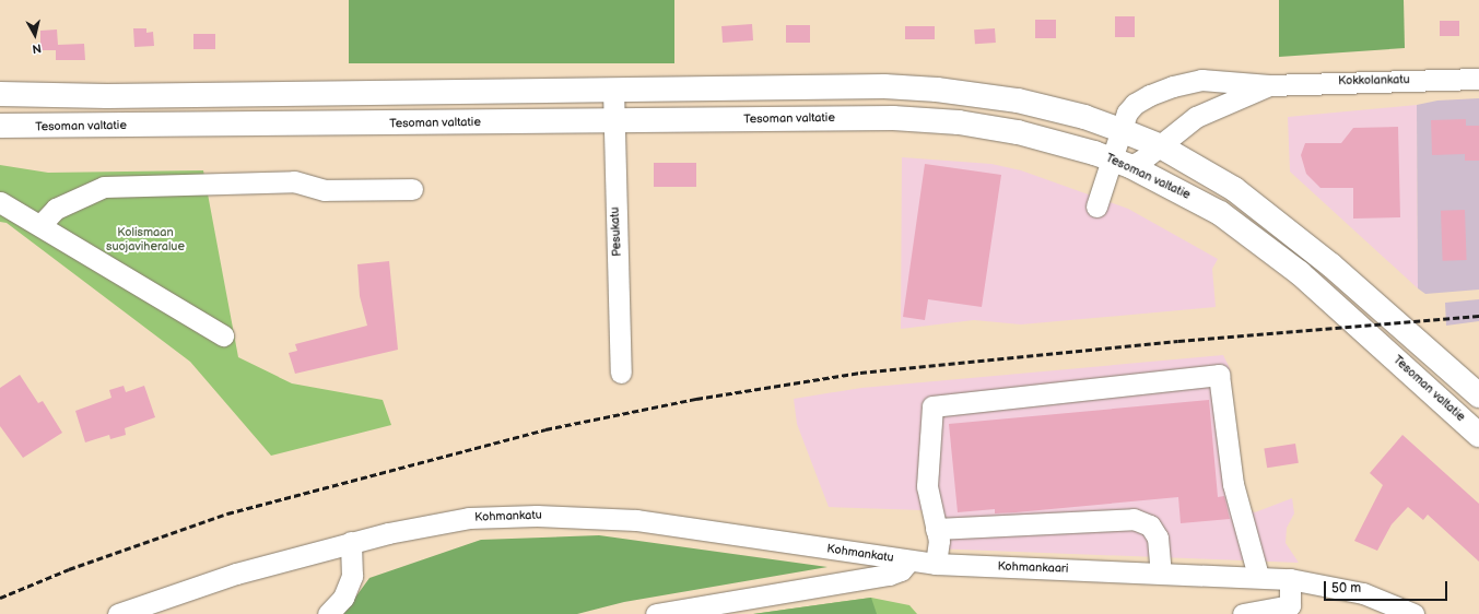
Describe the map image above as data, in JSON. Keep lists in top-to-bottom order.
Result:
{
  "streets": {
    "main road": ["Tesoman valtatie"],
    "street": [
      "Kokkolankatu",
      "Pesukatu",
      "Kohmankatu",
      "Kohmankaari"
    ]
  },
  "crossings": [
    ["Kokkolankatu", "Tesoman valtatie"],
    ["Tesoman valtatie", "Pesukatu"],
    ["Kohmankatu", "Kohmankaari"]
  ],
  "parks": ["Kolismaan suojaviheralue"],
  "scale_bar": "50 m",
  "north": "bottom"
}
